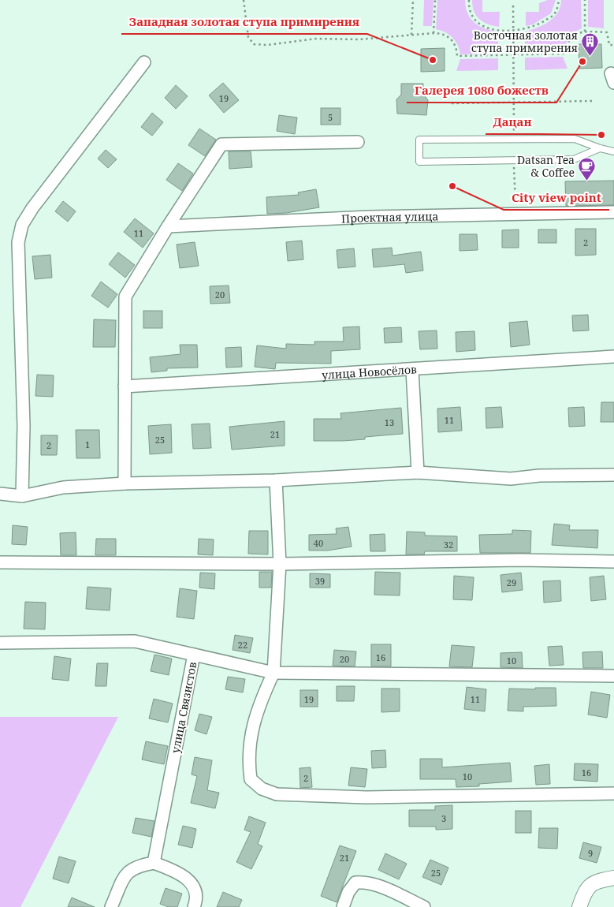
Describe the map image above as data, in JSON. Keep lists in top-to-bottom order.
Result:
{
  "streets": {
    "street": ["Проектная улица", "улица Новосёлов", "улица Связистов"]
  },
  "places": {
    "building": ["Восточная золотая ступа примирения"],
    "other": [
      "Западная золотая ступа примирения",
      "Галерея 1080 божеств",
      "Дацан",
      "City view point"
    ],
    "cafe": ["Datsan Tea & Coffee"]
  },
  "house_numbers": [
    "19",
    "5",
    "11",
    "2",
    "20",
    "11",
    "13",
    "21",
    "25",
    "1",
    "2",
    "40",
    "32",
    "39",
    "29",
    "22",
    "16",
    "20",
    "10",
    "19",
    "11",
    "16",
    "10",
    "2",
    "3",
    "9",
    "21",
    "25"
  ]
}
